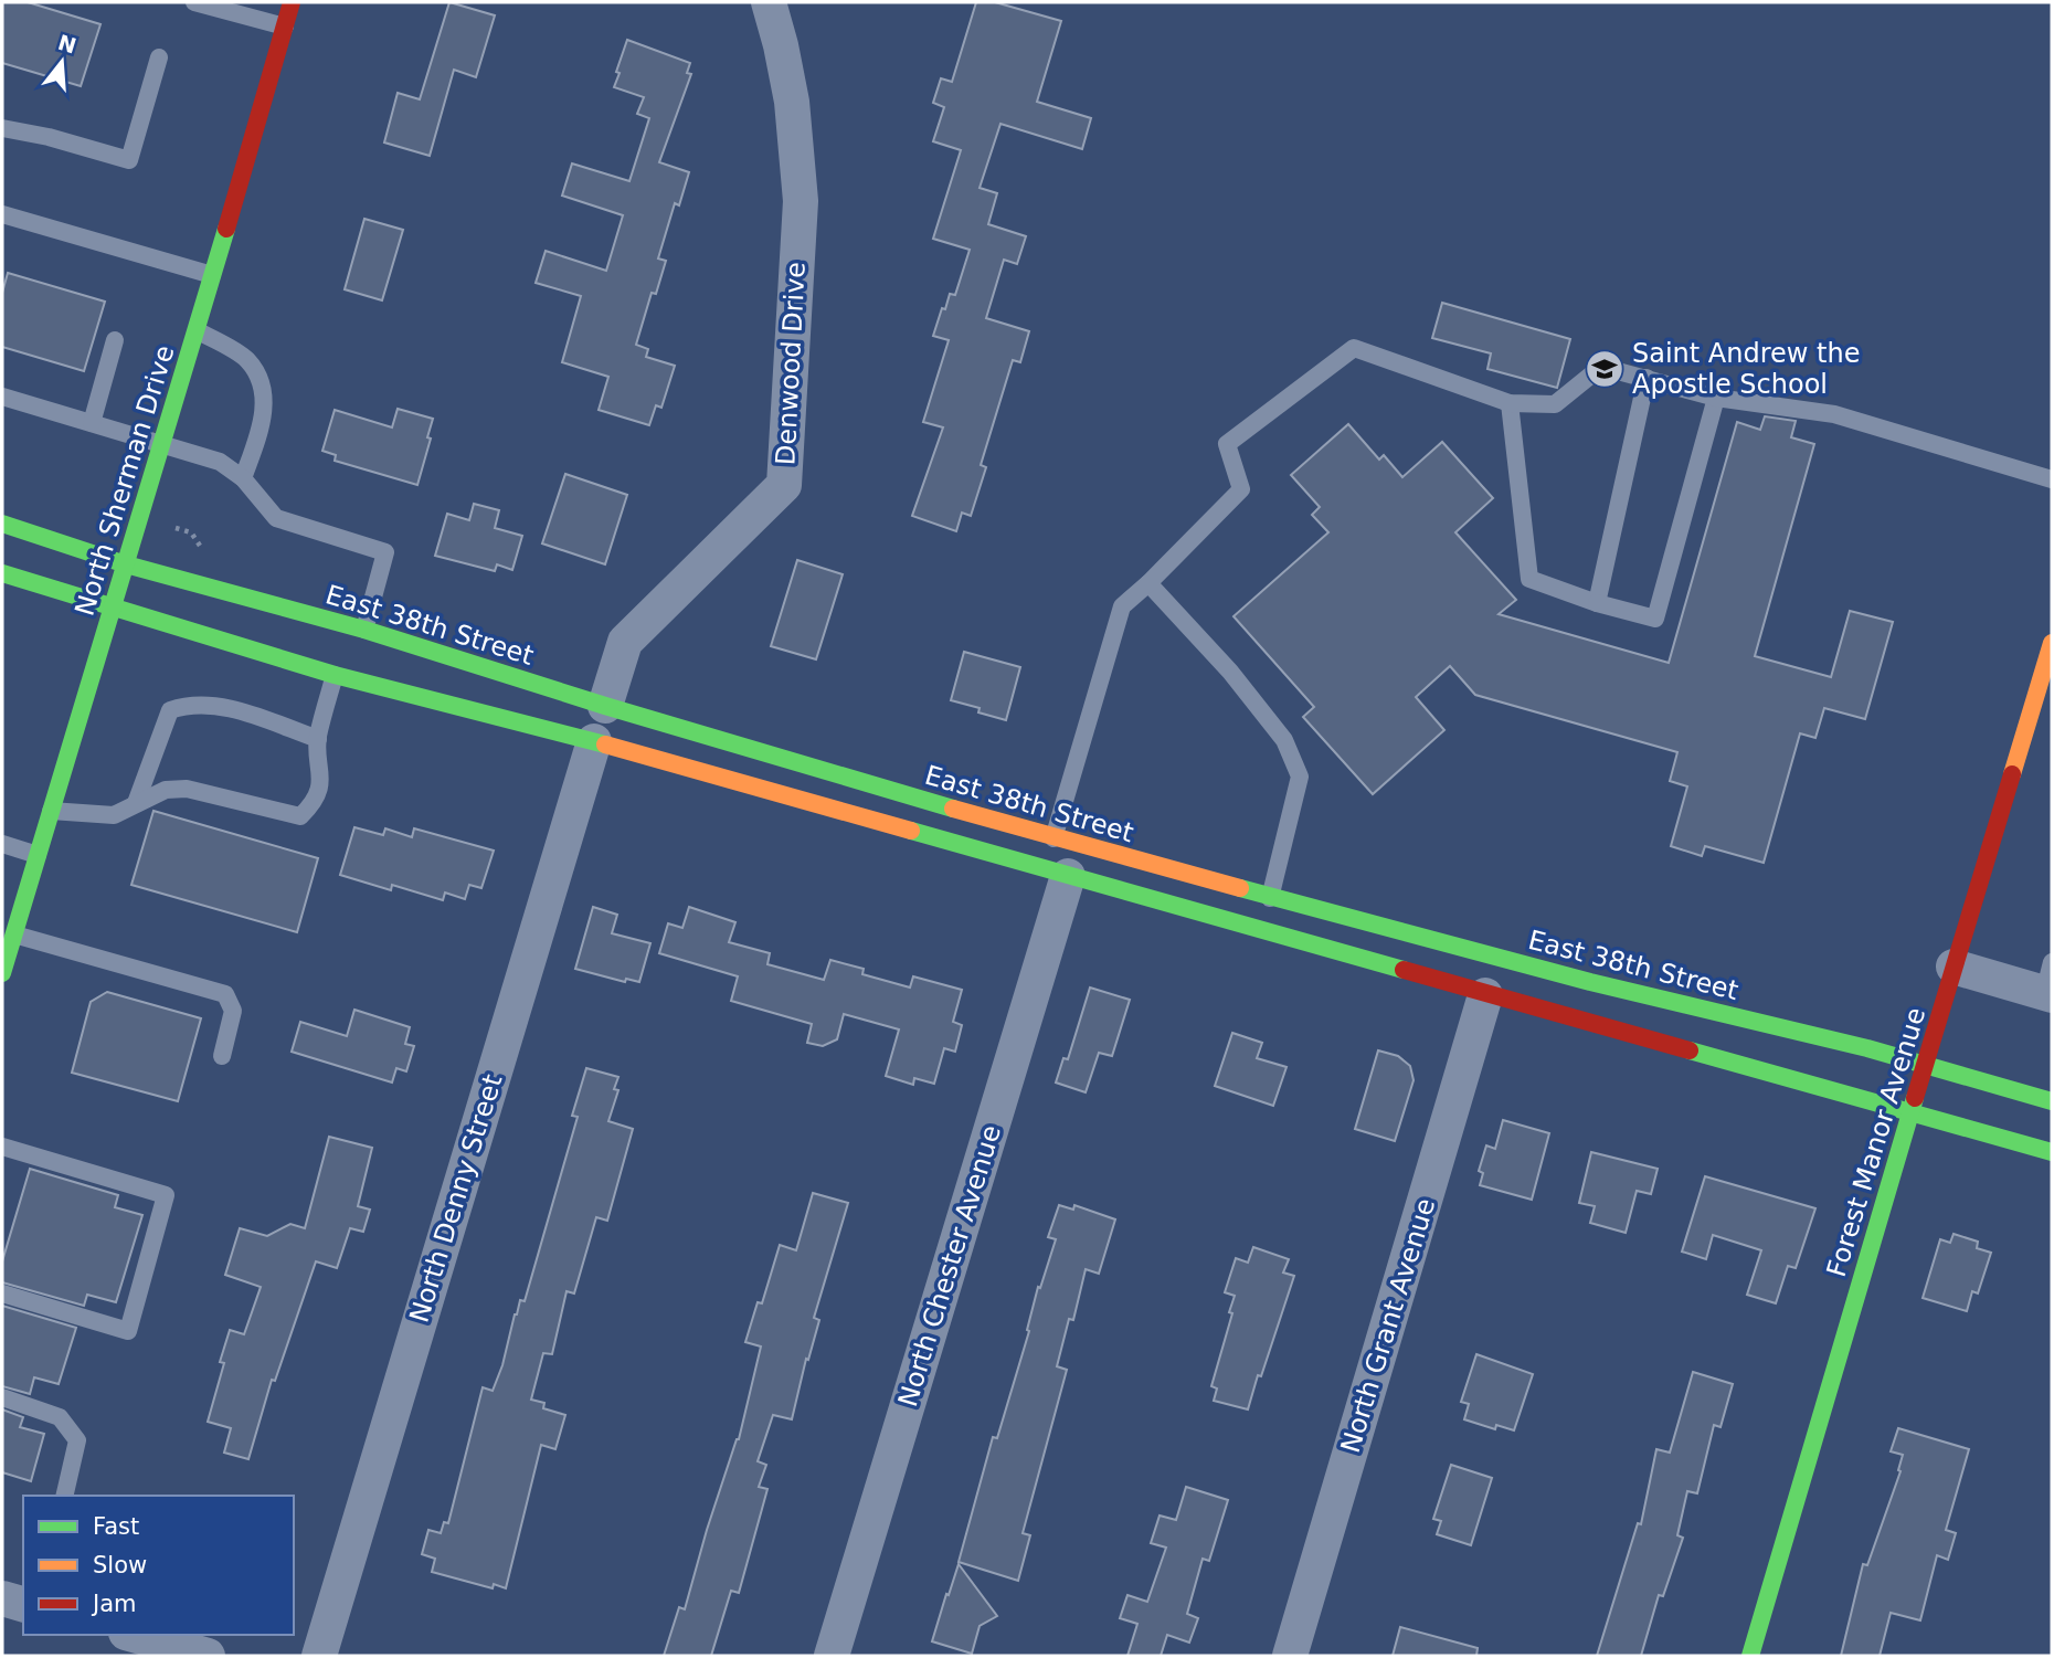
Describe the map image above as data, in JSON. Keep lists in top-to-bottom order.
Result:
{
  "streets": {
    "main road": ["North Sherman Drive", "East 38th Street", "Forest Manor Avenue"],
    "street": [
      "Denwood Drive",
      "North Denny Street",
      "North Chester Avenue",
      "North Grant Avenue"
    ]
  },
  "crossings": [
    ["Denwood Drive", "East 38th Street"],
    ["North Sherman Drive", "East 38th Street"],
    ["East 38th Street", "Forest Manor Avenue"]
  ],
  "places": {
    "school or university": ["Saint Andrew the Apostle School"]
  },
  "legend": ["Fast", "Slow", "Jam"],
  "north": "top"
}
